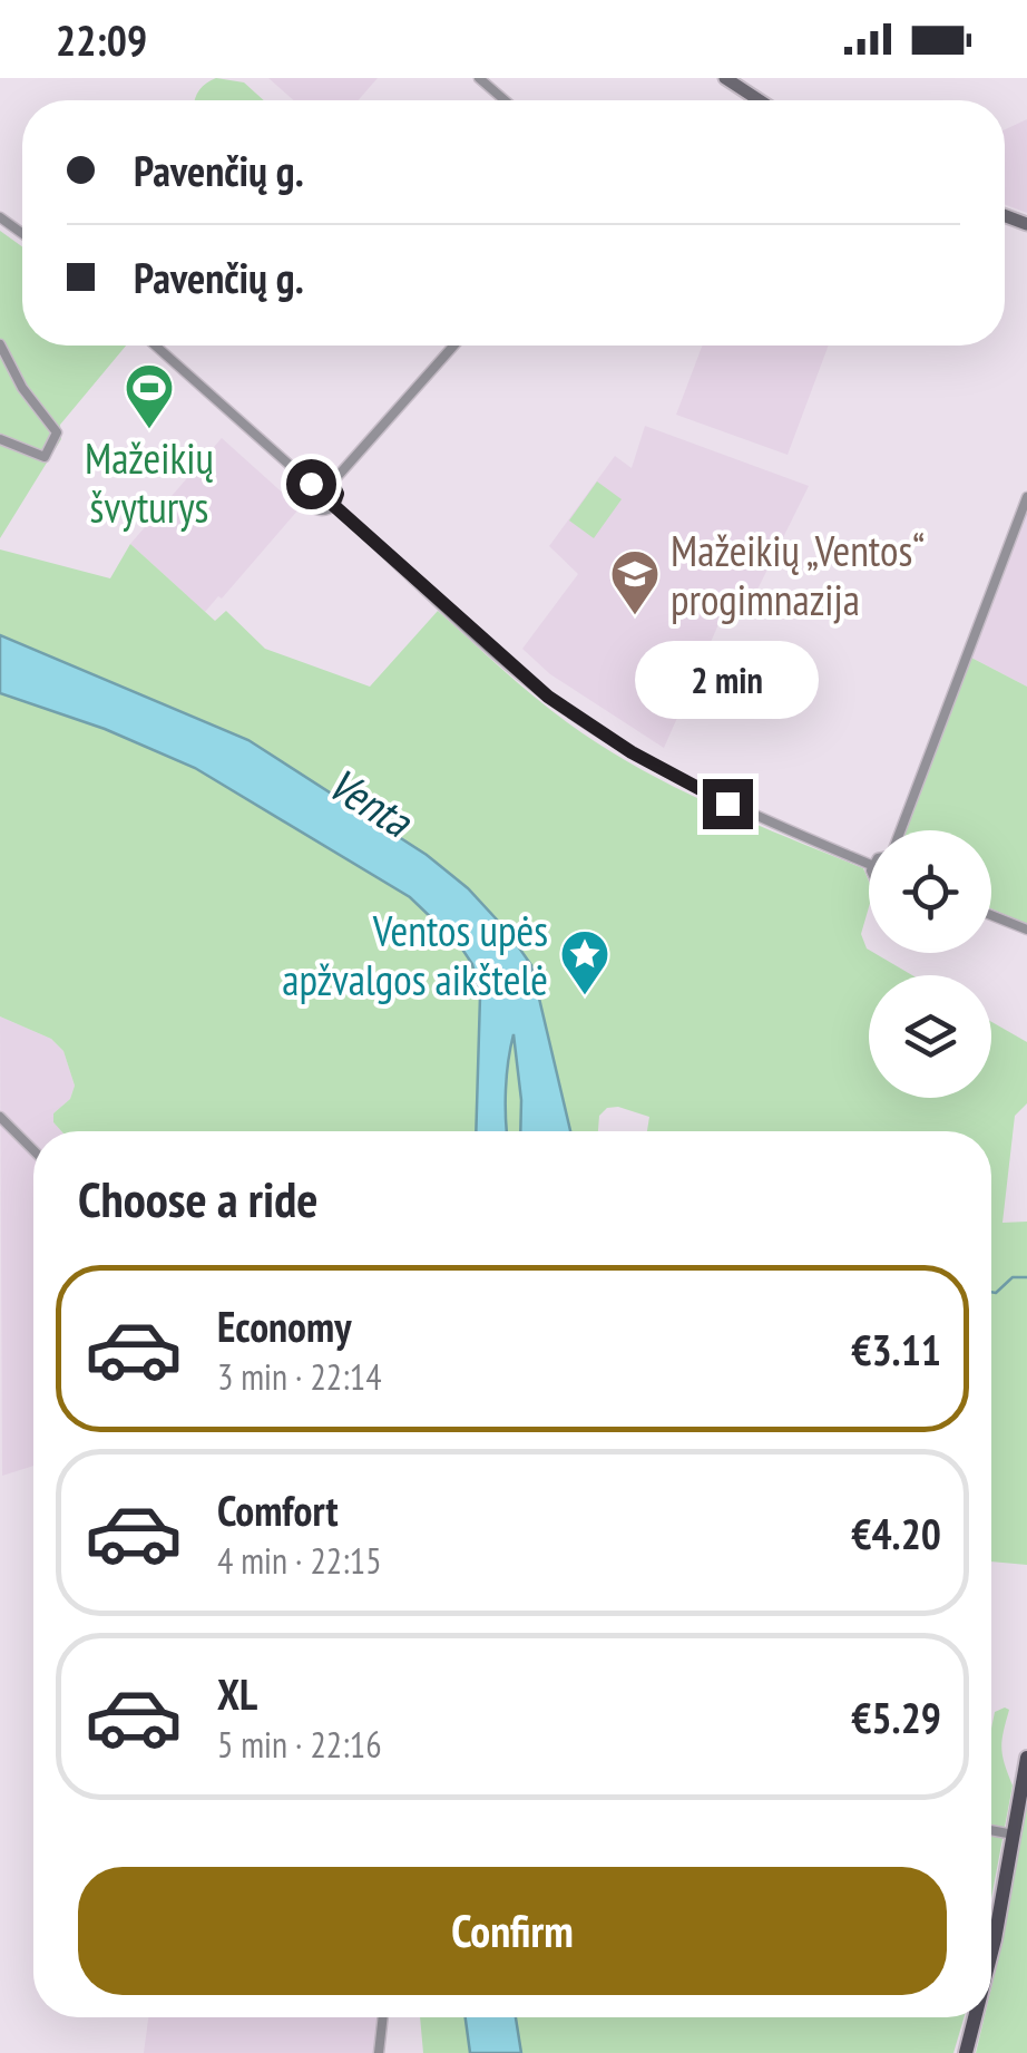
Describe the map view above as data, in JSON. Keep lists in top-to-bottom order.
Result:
{
  "water": ["Venta"],
  "places": {
    "sports": ["Mažeikių švyturys"],
    "school or university": ["Mažeikių „Ventos“ progimnazija"],
    "place": ["Ventos upės apžvalgos aikštelė"]
  },
  "page": {
    "status": "22:09",
    "banner": ["Pavenčių g.", "Pavenčių g."],
    "bubble": "2 min",
    "heading": "Choose a ride",
    "list": [
      {
        "name": "Economy",
        "note": "3 min · 22:14",
        "value": "€3.11"
      },
      {
        "name": "Comfort",
        "note": "4 min · 22:15",
        "value": "€4.20"
      },
      {
        "name": "XL",
        "note": "5 min · 22:16",
        "value": "€5.29"
      }
    ],
    "buttons": "Confirm"
  }
}
